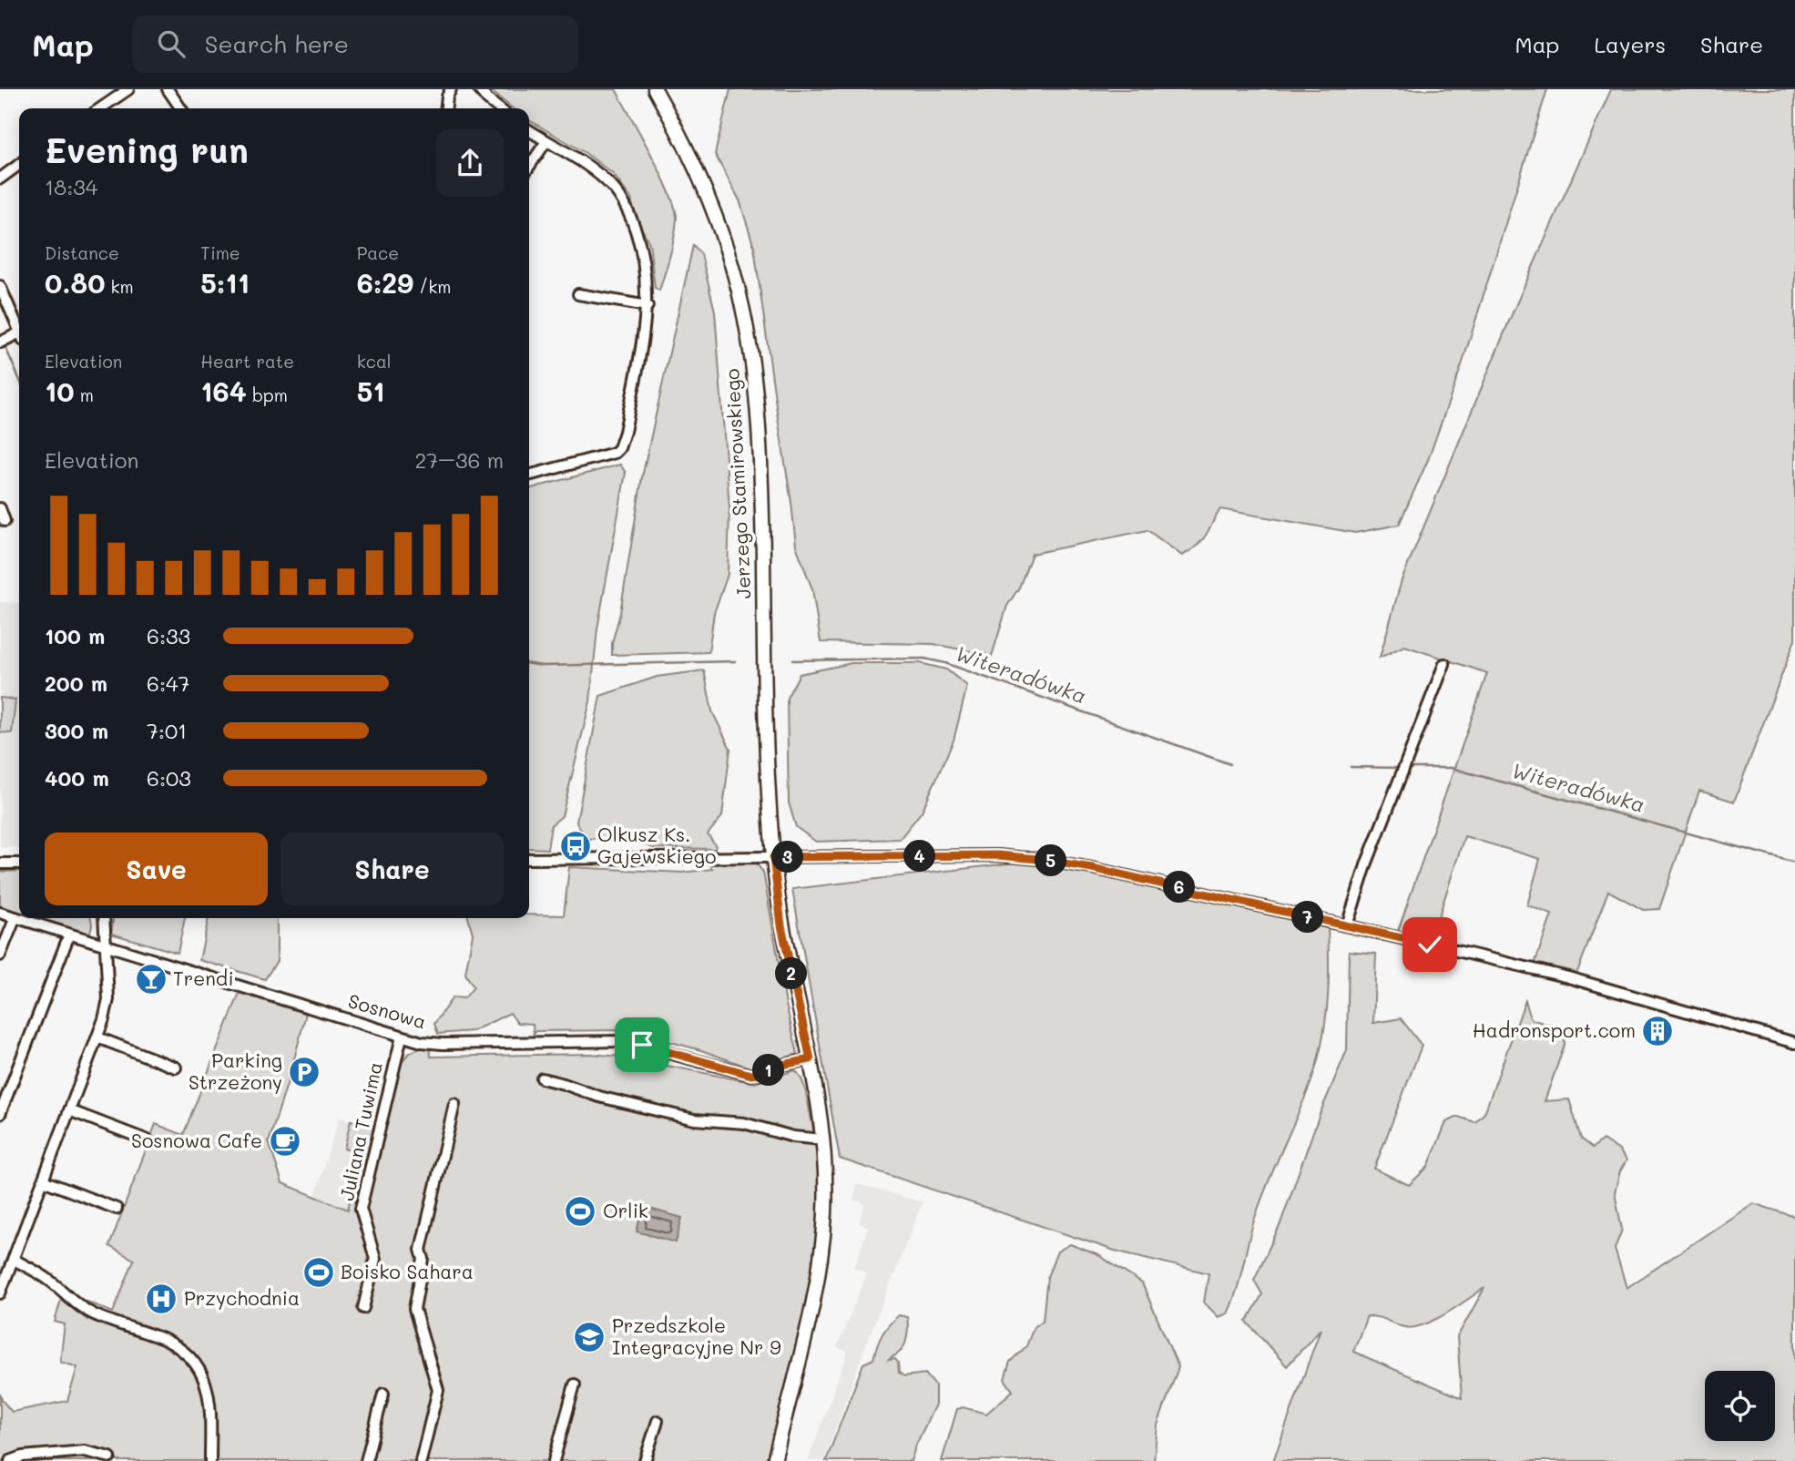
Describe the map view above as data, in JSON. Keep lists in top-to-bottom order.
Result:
{
  "streets": {
    "main road": ["Jerzego Stamirowskiego"],
    "street": ["Sosnowa", "Juliana Tuwima"]
  },
  "crossings": [
    ["Jerzego Stamirowskiego", "Sosnowa"],
    ["Sosnowa", "Juliana Tuwima"]
  ],
  "water": ["Witeradówka"],
  "places": {
    "bus stop": ["Olkusz Ks. Gajewskiego"],
    "bar": ["Trendi"],
    "building": ["Hadronsport.com"],
    "parking": ["Parking Strzeżony"],
    "cafe": ["Sosnowa Cafe"],
    "sports": ["Orlik", "Boisko Sahara"],
    "hospital": ["Przychodnia"],
    "school or university": ["Przedszkole Integracyjne Nr 9"]
  },
  "page": {
    "header": "Map",
    "search": "Search here",
    "nav": ["Map", "Layers", "Share"],
    "heading": ["Evening run", "18:34"],
    "stats": [
      ["Distance", "0.80 km"],
      ["Time", "5:11"],
      ["Pace", "6:29 /km"],
      ["Elevation", "10 m"],
      ["Heart rate", "164 bpm"],
      ["kcal", "51"]
    ],
    "chart": ["Elevation", "27–36 m"],
    "list": [
      {
        "name": "100 m",
        "note": "6:33"
      },
      {
        "name": "200 m",
        "note": "6:47"
      },
      {
        "name": "300 m",
        "note": "7:01"
      },
      {
        "name": "400 m",
        "note": "6:03"
      }
    ],
    "buttons": ["Save", "Share"],
    "pins": [
      "4",
      "3",
      "5",
      "6",
      "7",
      "2",
      "1"
    ]
  }
}
